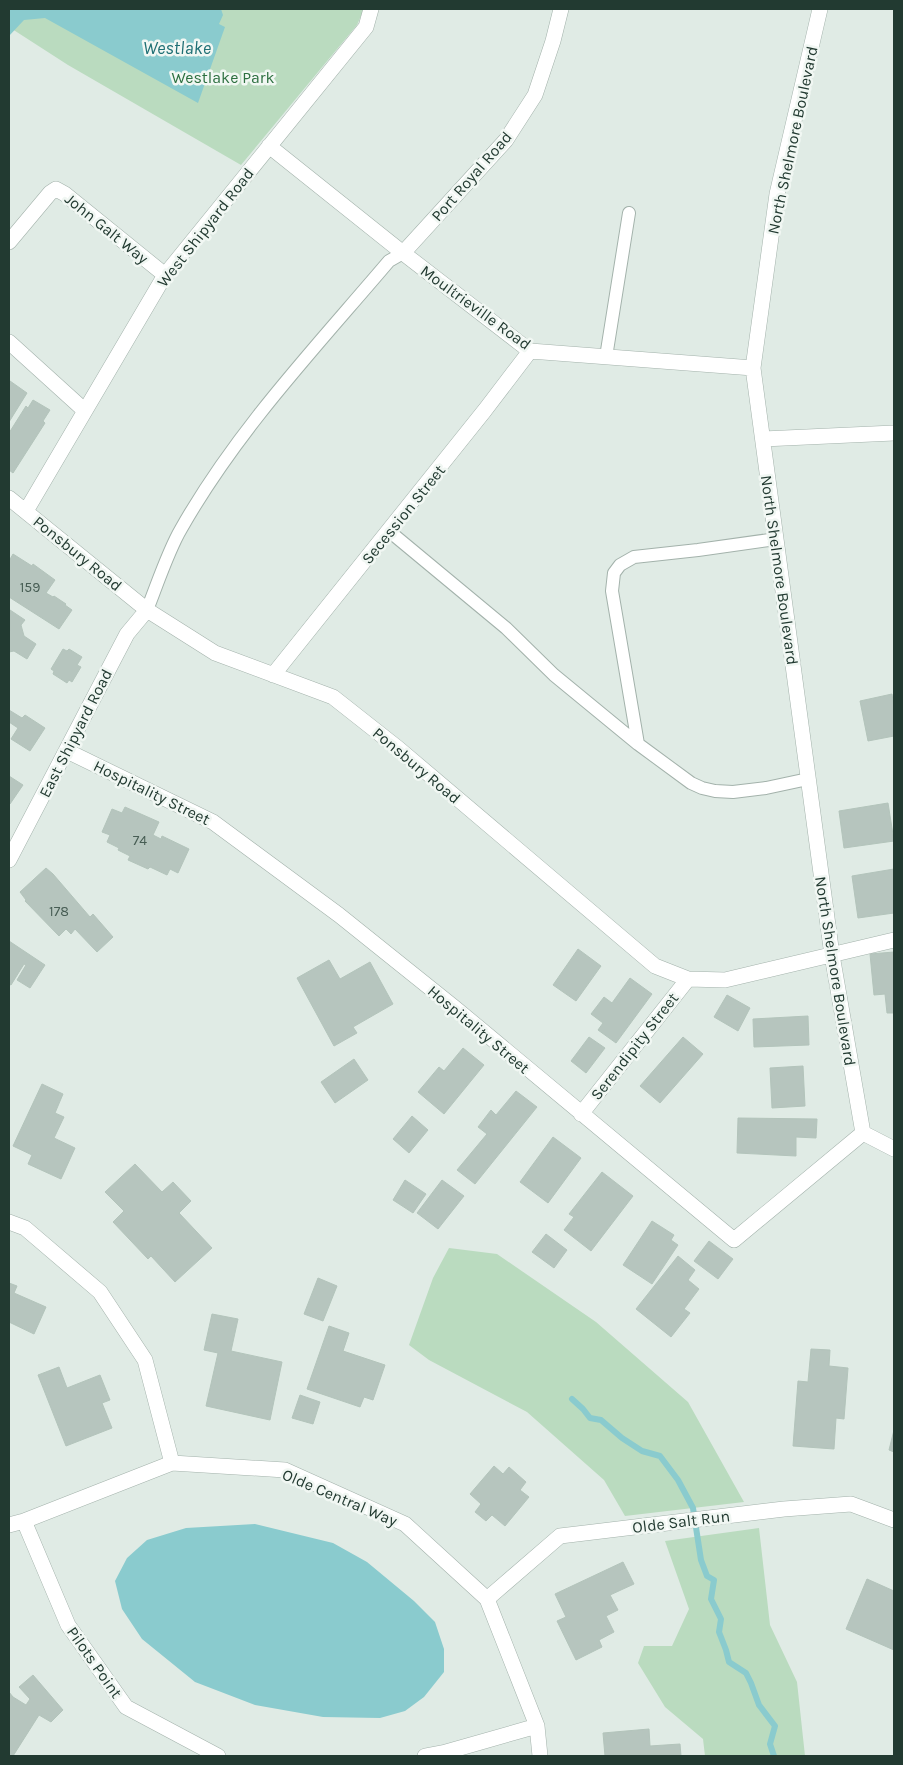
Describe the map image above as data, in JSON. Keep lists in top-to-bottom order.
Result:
{
  "streets": {
    "street": [
      "North Shelmore Boulevard",
      "Port Royal Road",
      "West Shipyard Road",
      "John Galt Way",
      "Moultrieville Road",
      "Secession Street",
      "Ponsbury Road",
      "East Shipyard Road",
      "Hospitality Street",
      "Serendipity Street",
      "Olde Central Way",
      "Olde Salt Run",
      "Pilots Point"
    ]
  },
  "crossings": [
    ["North Shelmore Boulevard", "Moultrieville Road"],
    ["North Shelmore Boulevard", "Ponsbury Road"],
    ["North Shelmore Boulevard", "Hospitality Street"],
    ["Port Royal Road", "Moultrieville Road"],
    ["West Shipyard Road", "John Galt Way"],
    ["West Shipyard Road", "Moultrieville Road"],
    ["West Shipyard Road", "Ponsbury Road"],
    ["Moultrieville Road", "Secession Street"],
    ["Secession Street", "Ponsbury Road"],
    ["Ponsbury Road", "East Shipyard Road"],
    ["Ponsbury Road", "Serendipity Street"],
    ["East Shipyard Road", "Hospitality Street"],
    ["Hospitality Street", "Serendipity Street"],
    ["Olde Central Way", "Olde Salt Run"],
    ["Olde Central Way", "Pilots Point"]
  ],
  "water": ["Westlake"],
  "parks": ["Westlake Park"],
  "house_numbers": ["159", "74", "178"]
}
